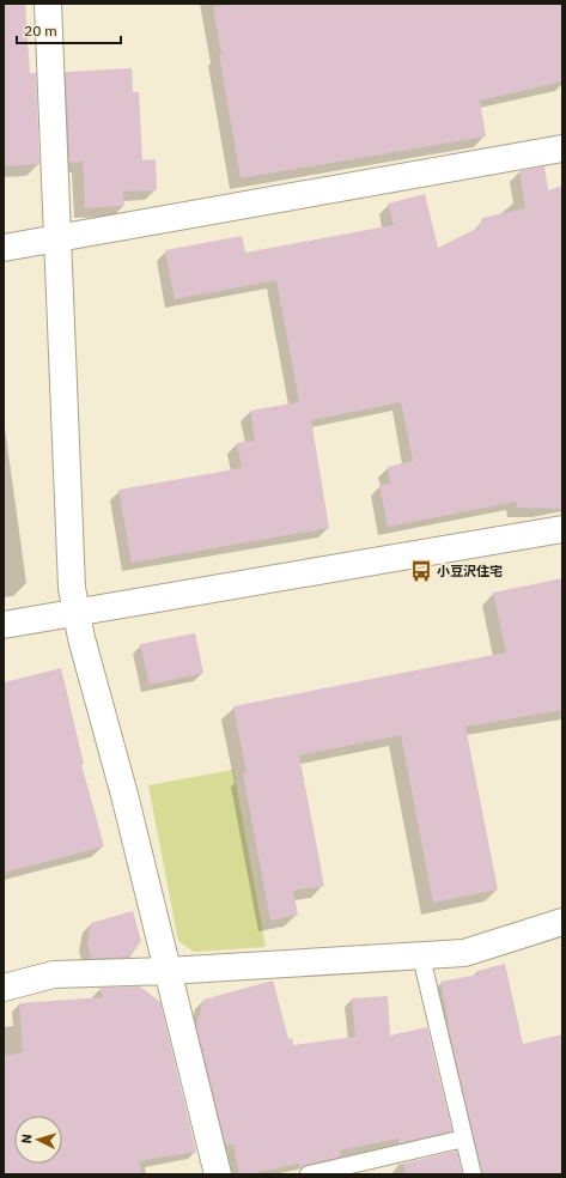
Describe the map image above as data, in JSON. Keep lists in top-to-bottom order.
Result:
{
  "places": {
    "bus stop": ["小豆沢住宅"]
  },
  "scale_bar": "20 m",
  "north": "left"
}
